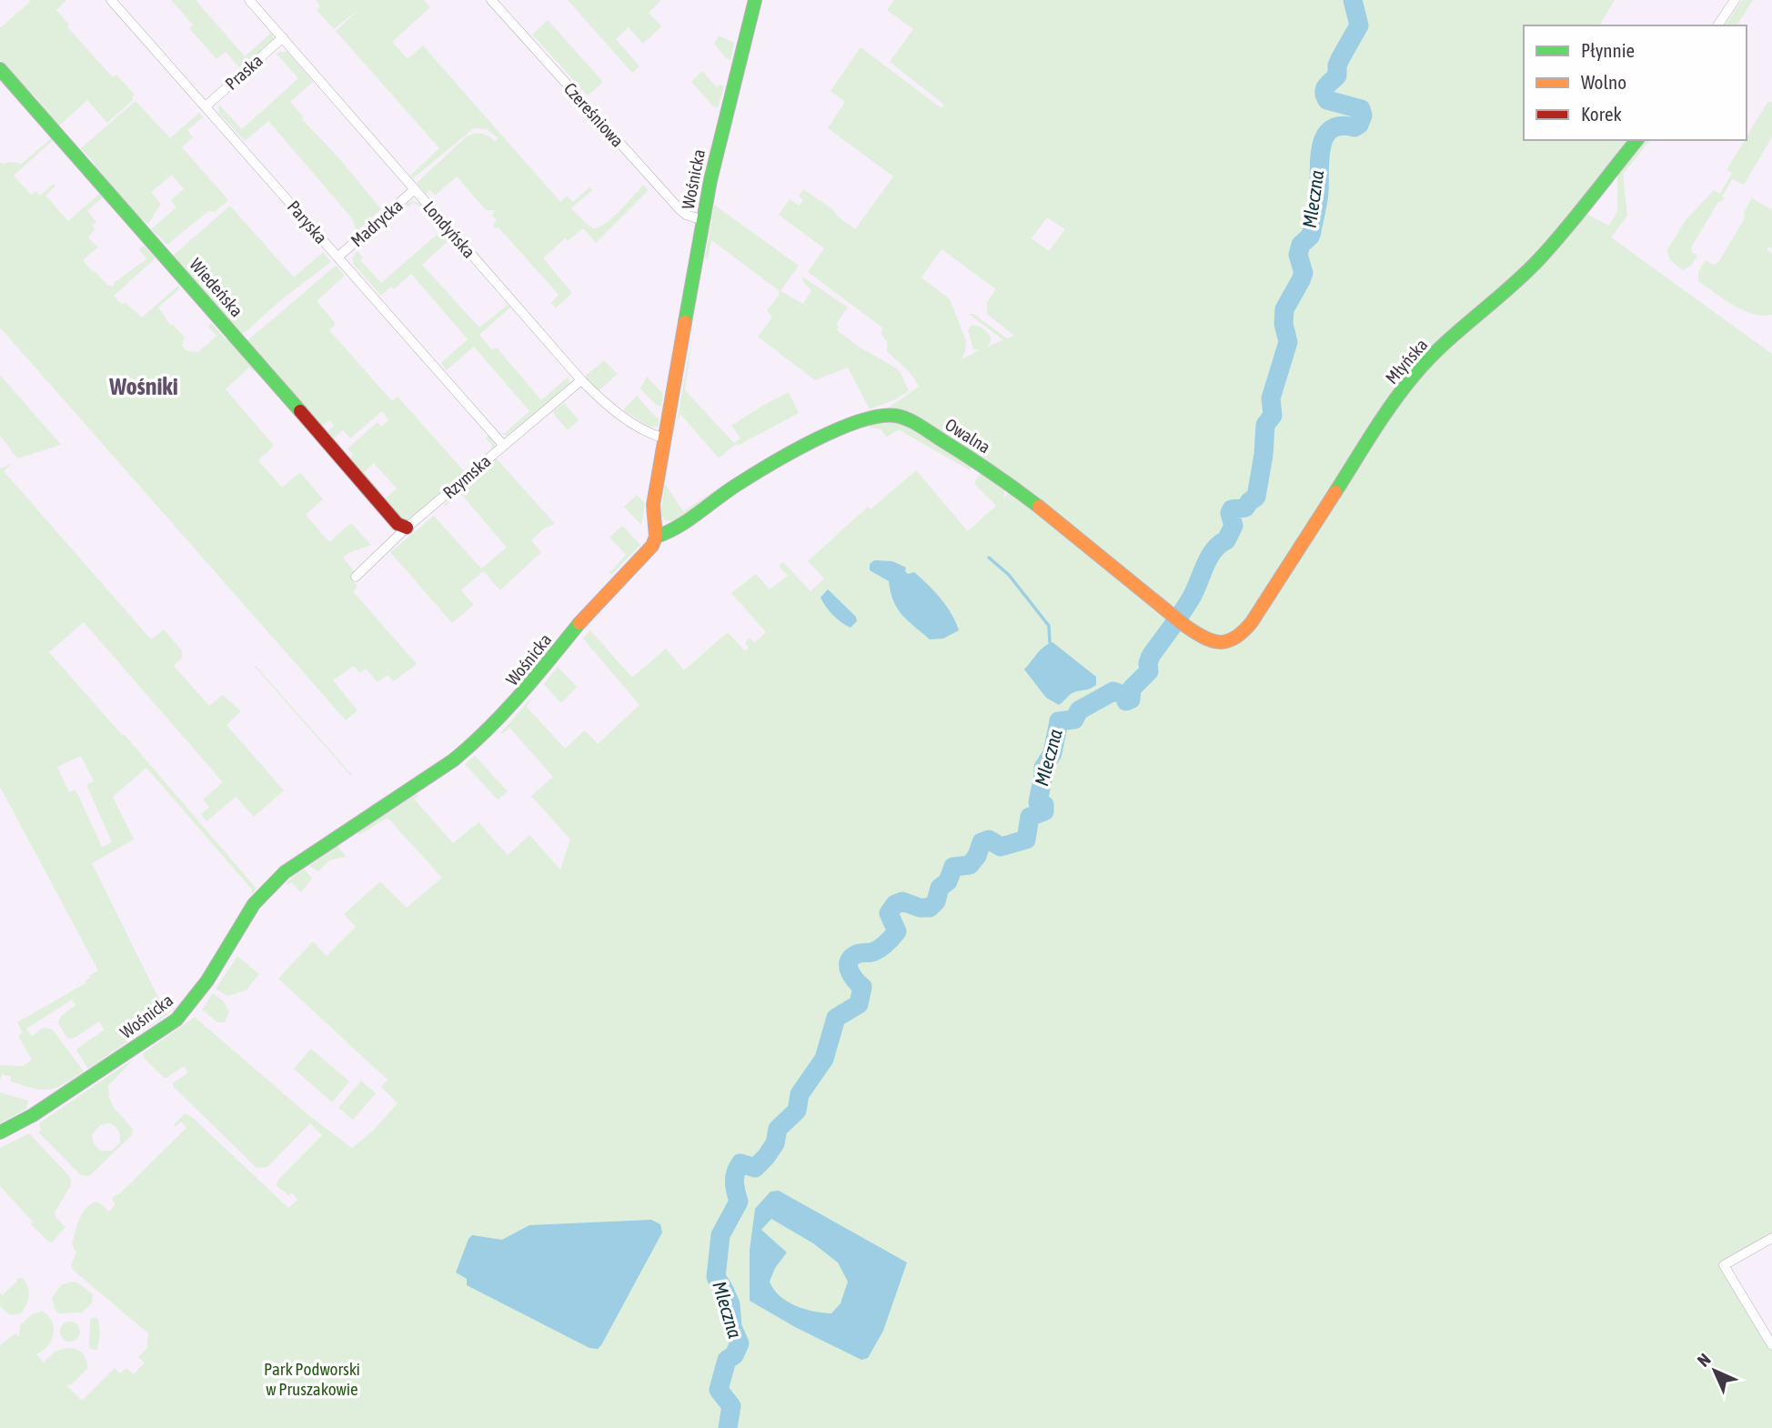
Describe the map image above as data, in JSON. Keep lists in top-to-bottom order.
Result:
{
  "streets": {
    "street": [
      "Praska",
      "Czereśniowa",
      "Wośnicka",
      "Paryska",
      "Madrycka",
      "Londyńska",
      "Wiedeńska",
      "Młyńska",
      "Owalna",
      "Rzymska"
    ]
  },
  "crossings": [
    ["Praska", "Paryska"],
    ["Praska", "Londyńska"],
    ["Czereśniowa", "Wośnicka"],
    ["Wośnicka", "Londyńska"],
    ["Wośnicka", "Owalna"],
    ["Paryska", "Madrycka"],
    ["Paryska", "Rzymska"],
    ["Madrycka", "Londyńska"],
    ["Londyńska", "Rzymska"],
    ["Wiedeńska", "Rzymska"],
    ["Młyńska", "Owalna"]
  ],
  "districts": ["Wośniki"],
  "water": ["Mleczna"],
  "parks": ["Park Podworski w Pruszakowie"],
  "legend": ["Płynnie", "Wolno", "Korek"],
  "north": "top left"
}
